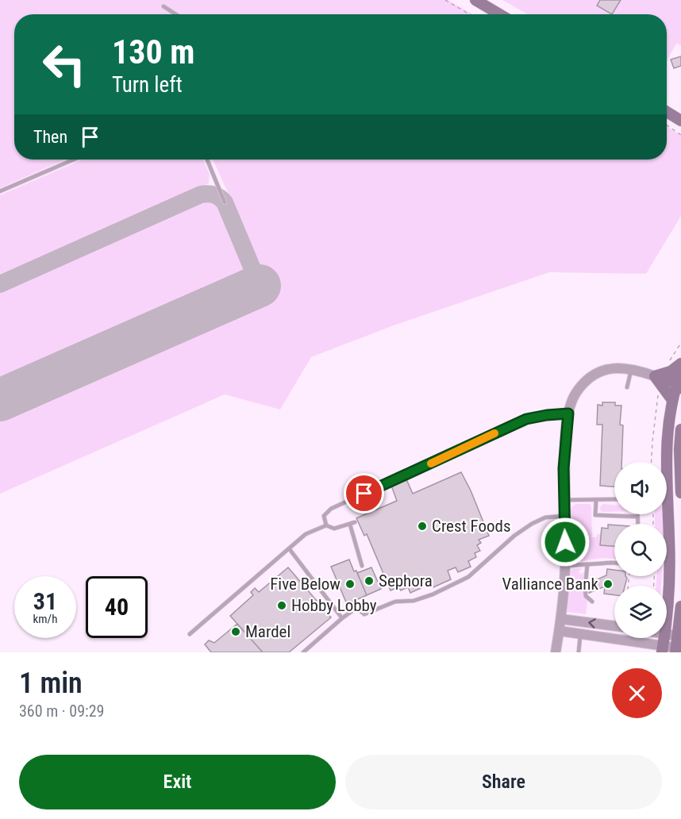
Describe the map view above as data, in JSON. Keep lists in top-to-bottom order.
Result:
{
  "places": [
    "Crest Foods",
    "Sephora",
    "Five Below",
    "Valliance Bank",
    "Hobby Lobby",
    "Mardel"
  ],
  "page": {
    "turn": ["130 m", "Turn left"],
    "then": "Then",
    "speed": "31 km/h",
    "limit": "40",
    "heading": ["1 min", "360 m · 09:29"],
    "buttons": ["Exit", "Share"]
  }
}
